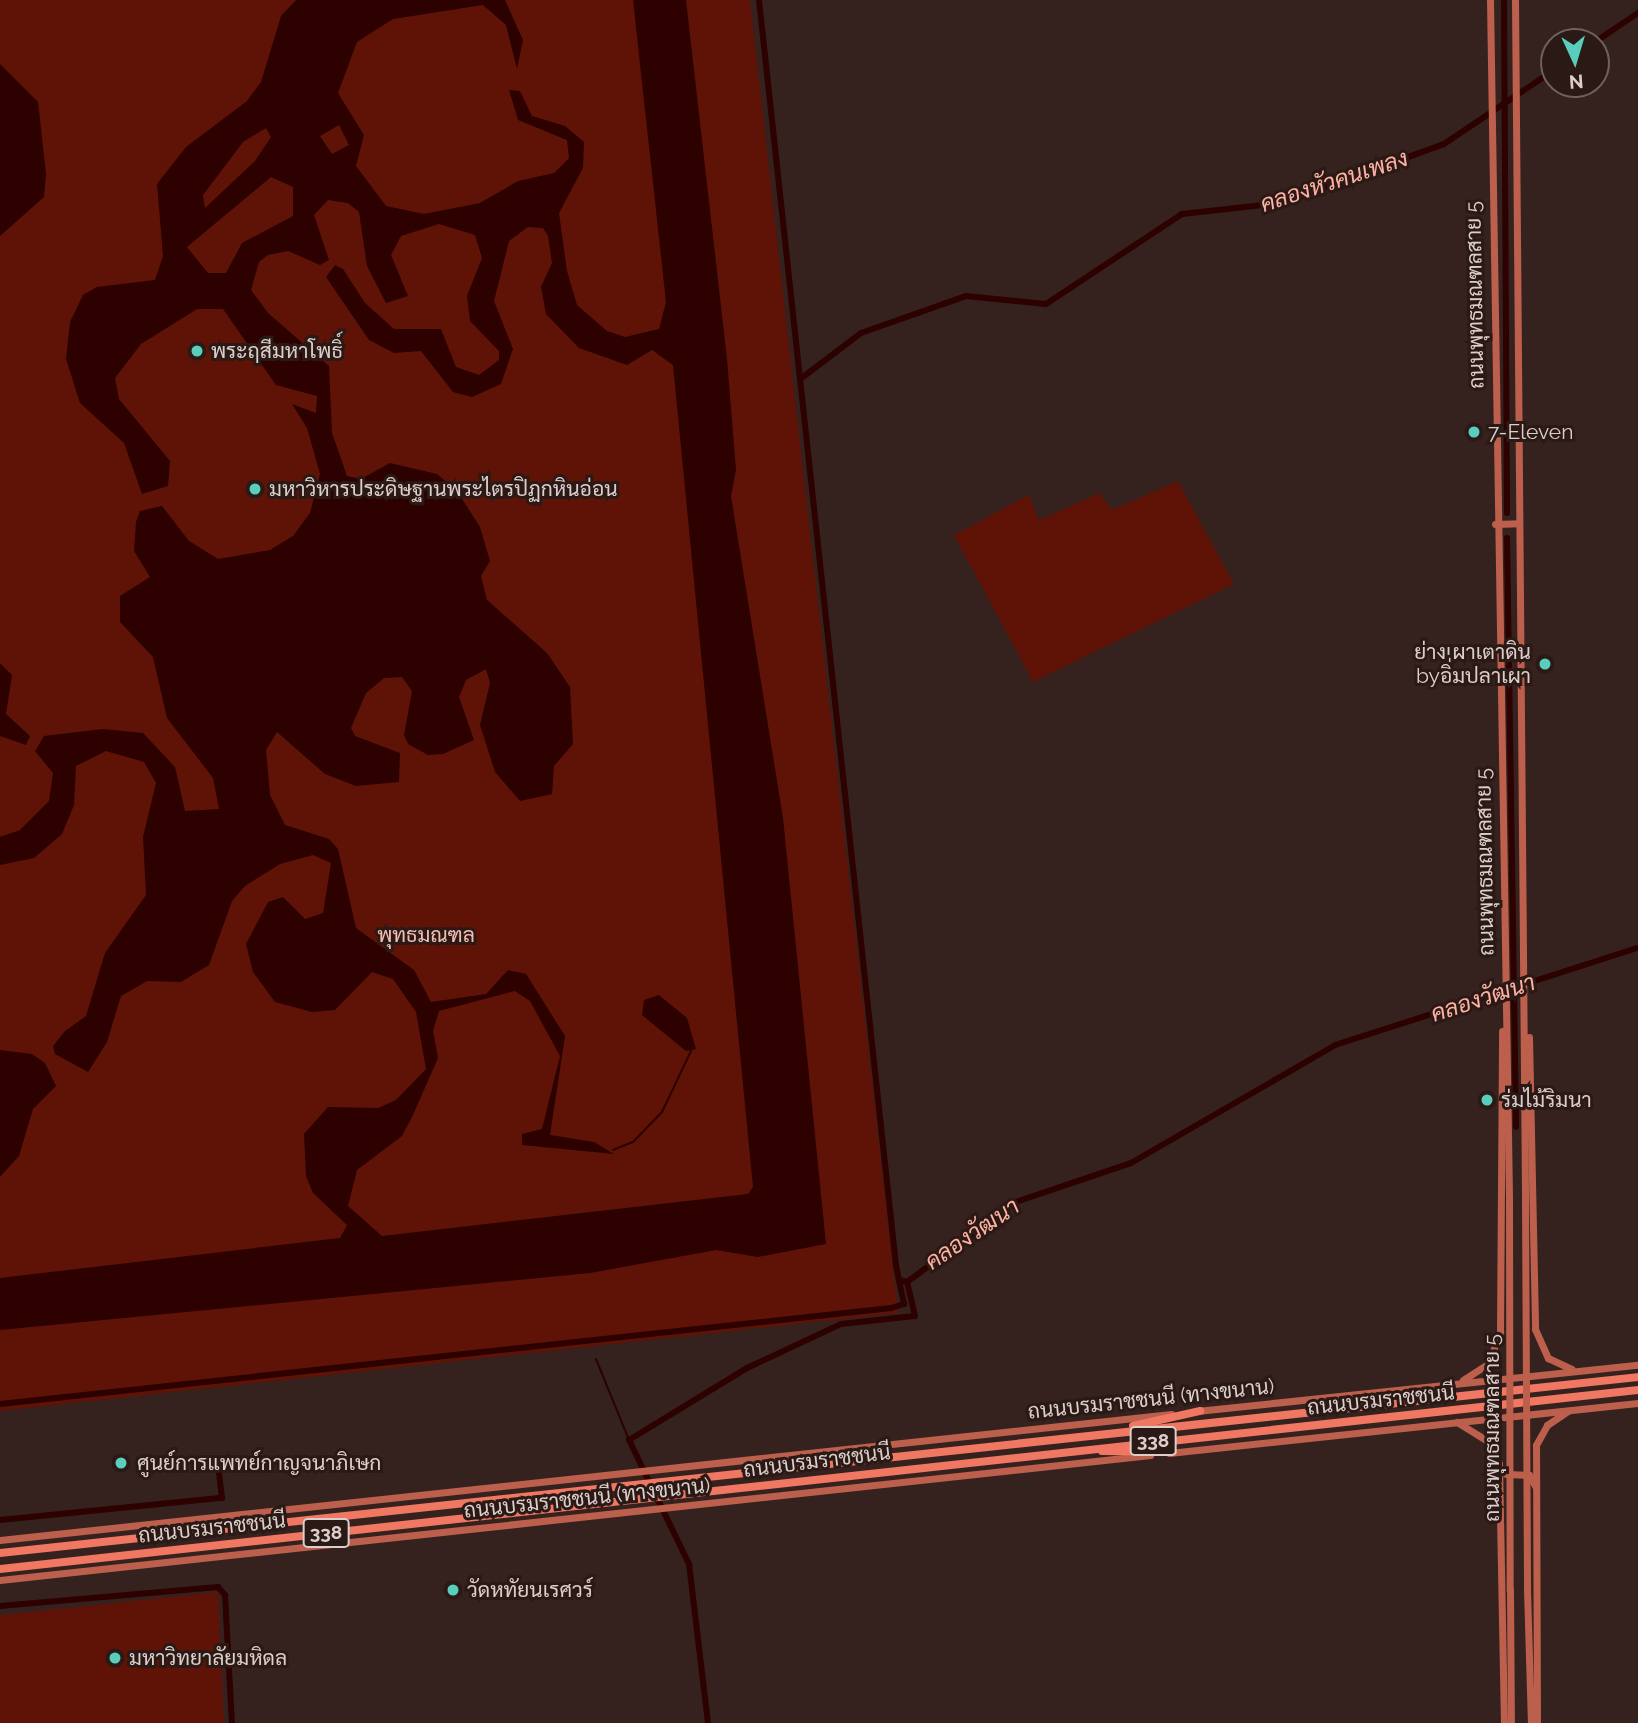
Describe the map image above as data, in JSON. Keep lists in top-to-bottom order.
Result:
{
  "streets": {
    "highway": ["ถนนบรมราชชนนี", "338"],
    "main road": ["ถนนพุทธมณฑลสาย 5", "ถนนบรมราชชนนี (ทางขนาน)"]
  },
  "water": ["คลองหัวคนเพลง", "คลองวัฒนา"],
  "parks": ["พุทธมณฑล"],
  "places": [
    "พระฤสีมหาโพธิ์",
    "7-Eleven",
    "มหาวิหารประดิษฐานพระไตรปิฏกหินอ่อน",
    "ย่างเผาเตาดิน byอิ่มปลาเผา",
    "ร่มไม้ริมนา",
    "ศูนย์การแพทย์กาญจนาภิเษก",
    "วัดหทัยนเรศวร์",
    "มหาวิทยาลัยมหิดล"
  ],
  "north": "bottom"
}
